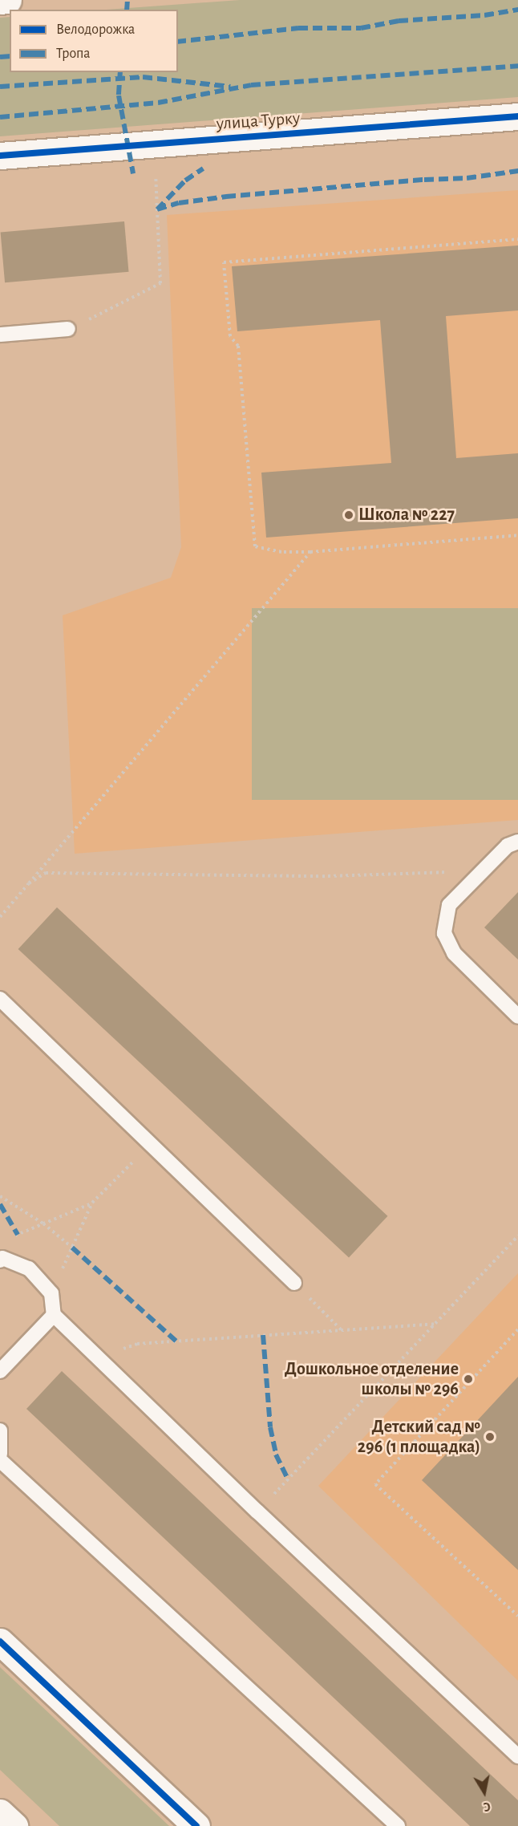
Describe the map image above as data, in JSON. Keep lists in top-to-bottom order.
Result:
{
  "streets": {
    "street": ["улица Турку"]
  },
  "places": ["Школа № 227", "Дошкольное отделение школы № 296", "Детский сад № 296 (1 площадка)"],
  "legend": ["Велодорожка", "Тропа"],
  "north": "bottom"
}
